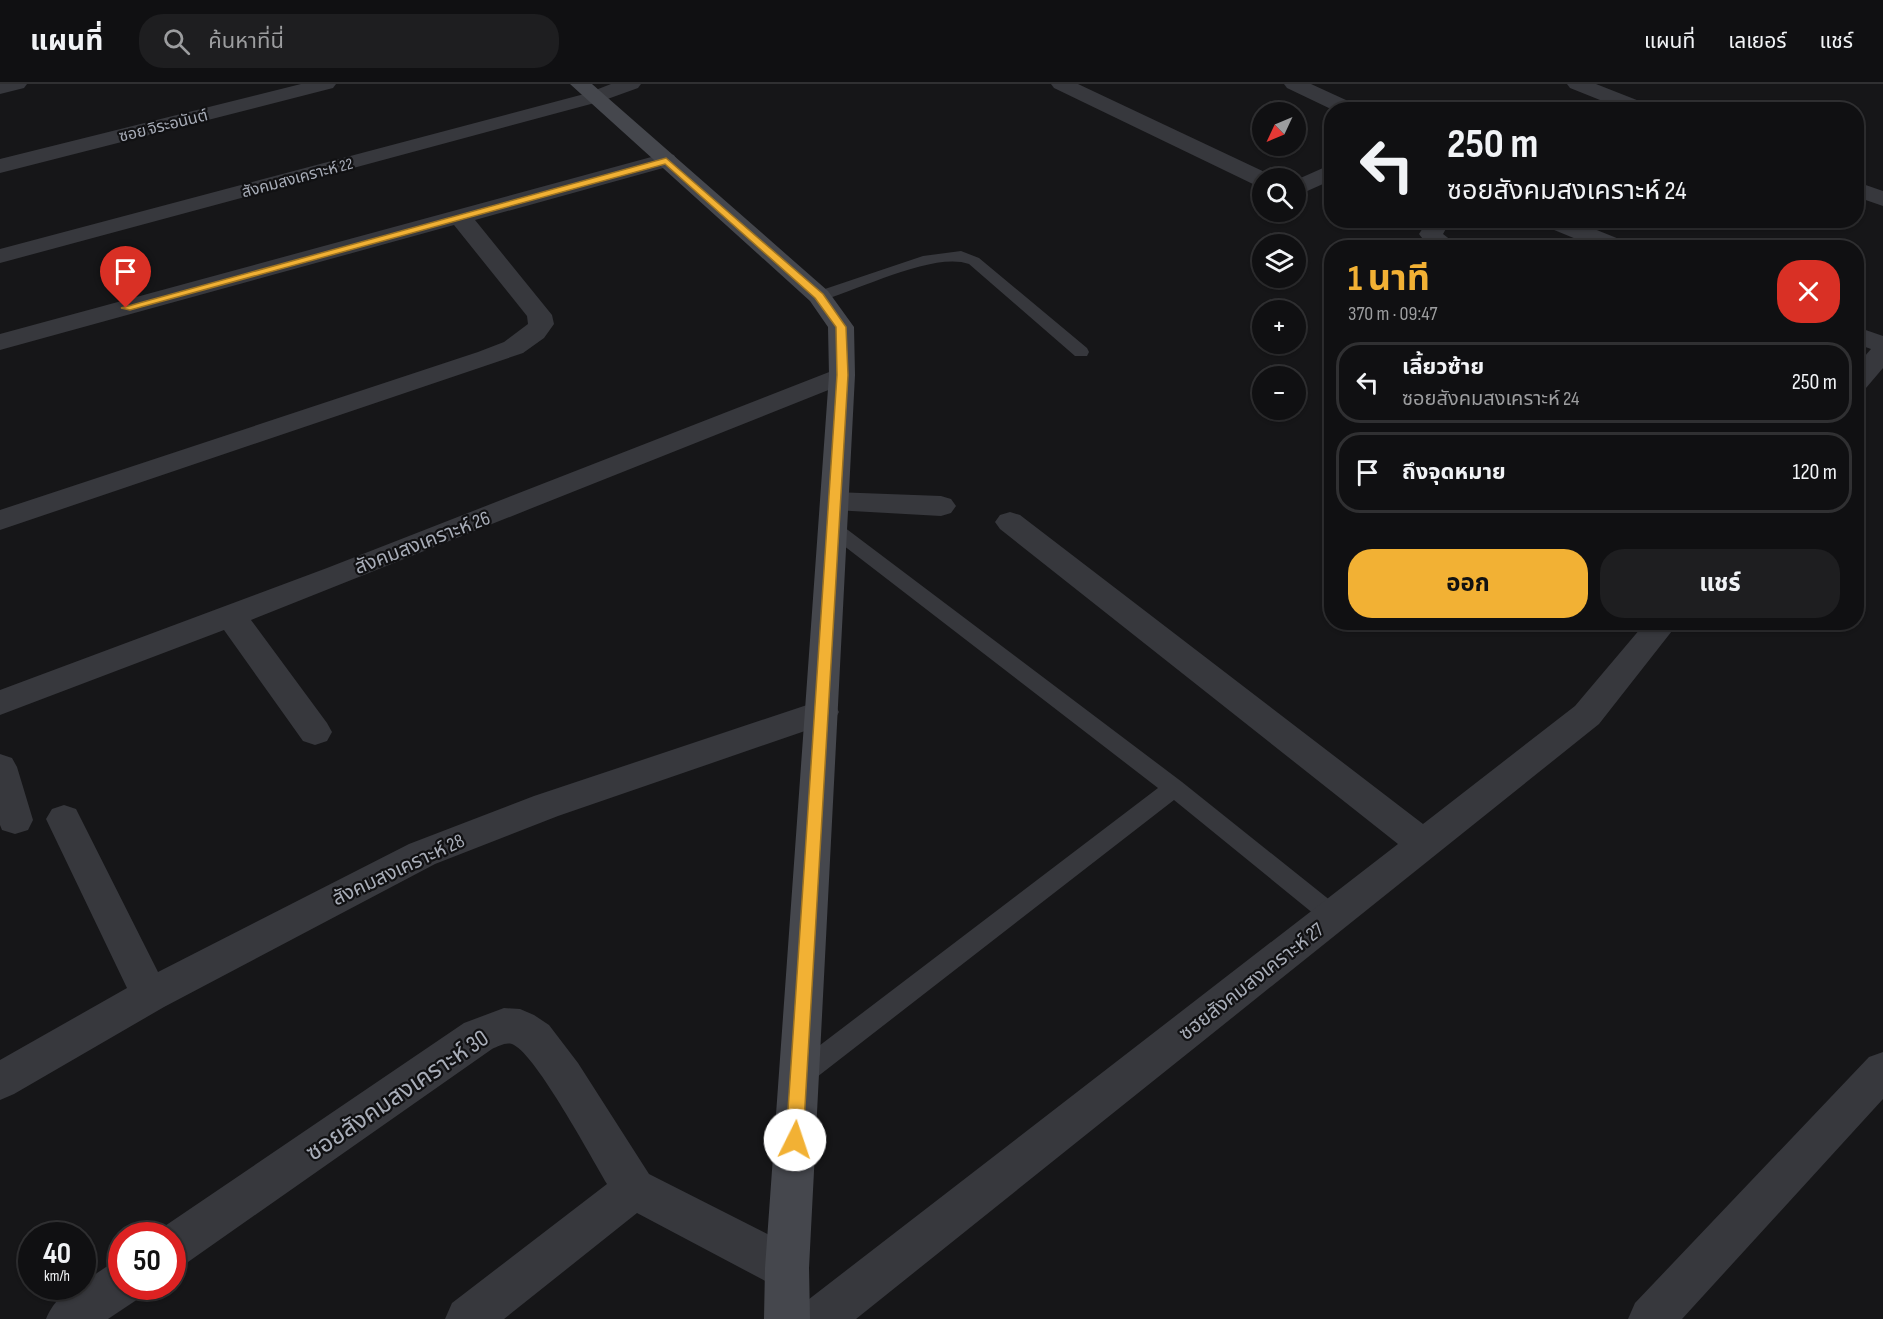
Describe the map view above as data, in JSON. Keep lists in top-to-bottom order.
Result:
{
  "streets": {
    "street": [
      "ซอย จิระอนันต์",
      "สังคมสงเคราะห์ 22",
      "สังคมสงเคราะห์ 26",
      "สังคมสงเคราะห์ 28",
      "ซฮยสังคมสงเคราะห์ 27",
      "ซอยสังคมสงเคราะห์ 30"
    ]
  },
  "north": "bottom left",
  "page": {
    "header": "แผนที่",
    "search": "ค้นหาที่นี่",
    "nav": ["แผนที่", "เลเยอร์", "แชร์"],
    "map_buttons": ["+", "−"],
    "turn": ["250 m", "ซอยสังคมสงเคราะห์ 24"],
    "heading": ["1 นาที", "370 m · 09:47"],
    "list": [
      {
        "name": "เลี้ยวซ้าย",
        "note": "ซอยสังคมสงเคราะห์ 24",
        "value": "250 m"
      },
      {
        "name": "ถึงจุดหมาย",
        "value": "120 m"
      }
    ],
    "buttons": ["ออก", "แชร์"],
    "speed": "40 km/h",
    "limit": "50"
  }
}
